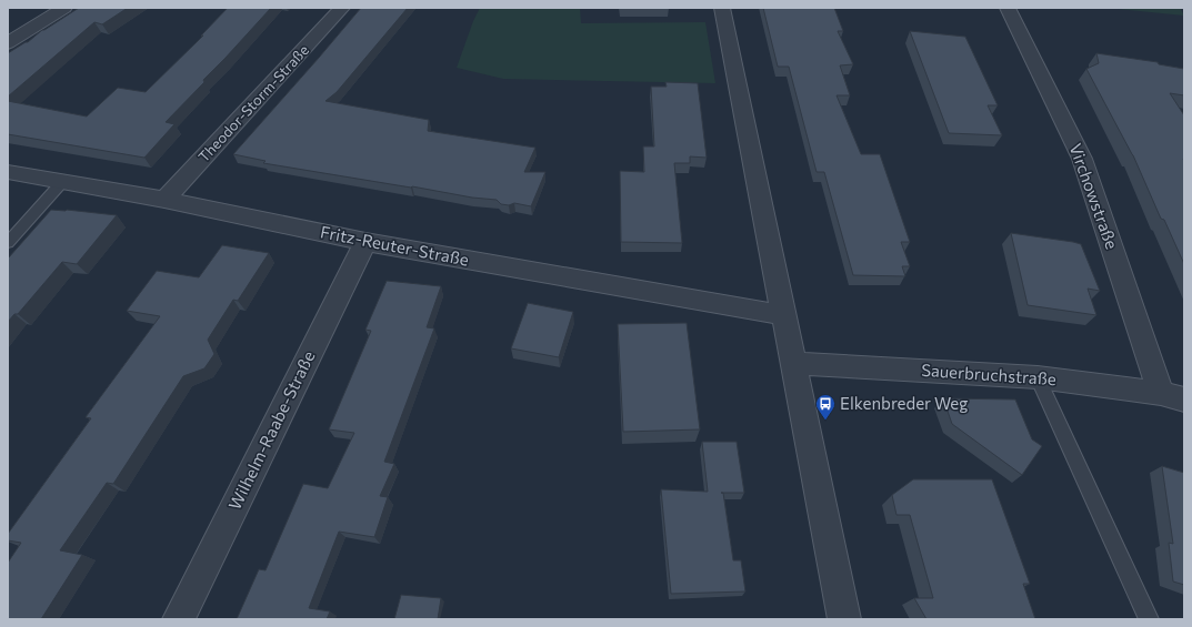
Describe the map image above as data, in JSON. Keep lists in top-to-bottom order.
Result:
{
  "streets": {
    "street": [
      "Theodor-Storm-Straße",
      "Virchowstraße",
      "Fritz-Reuter-Straße",
      "Sauerbruchstraße",
      "Wilhelm-Raabe-Straße"
    ]
  },
  "crossings": [
    ["Theodor-Storm-Straße", "Fritz-Reuter-Straße"],
    ["Virchowstraße", "Sauerbruchstraße"],
    ["Fritz-Reuter-Straße", "Wilhelm-Raabe-Straße"]
  ],
  "places": {
    "bus stop": ["Elkenbreder Weg"]
  }
}
